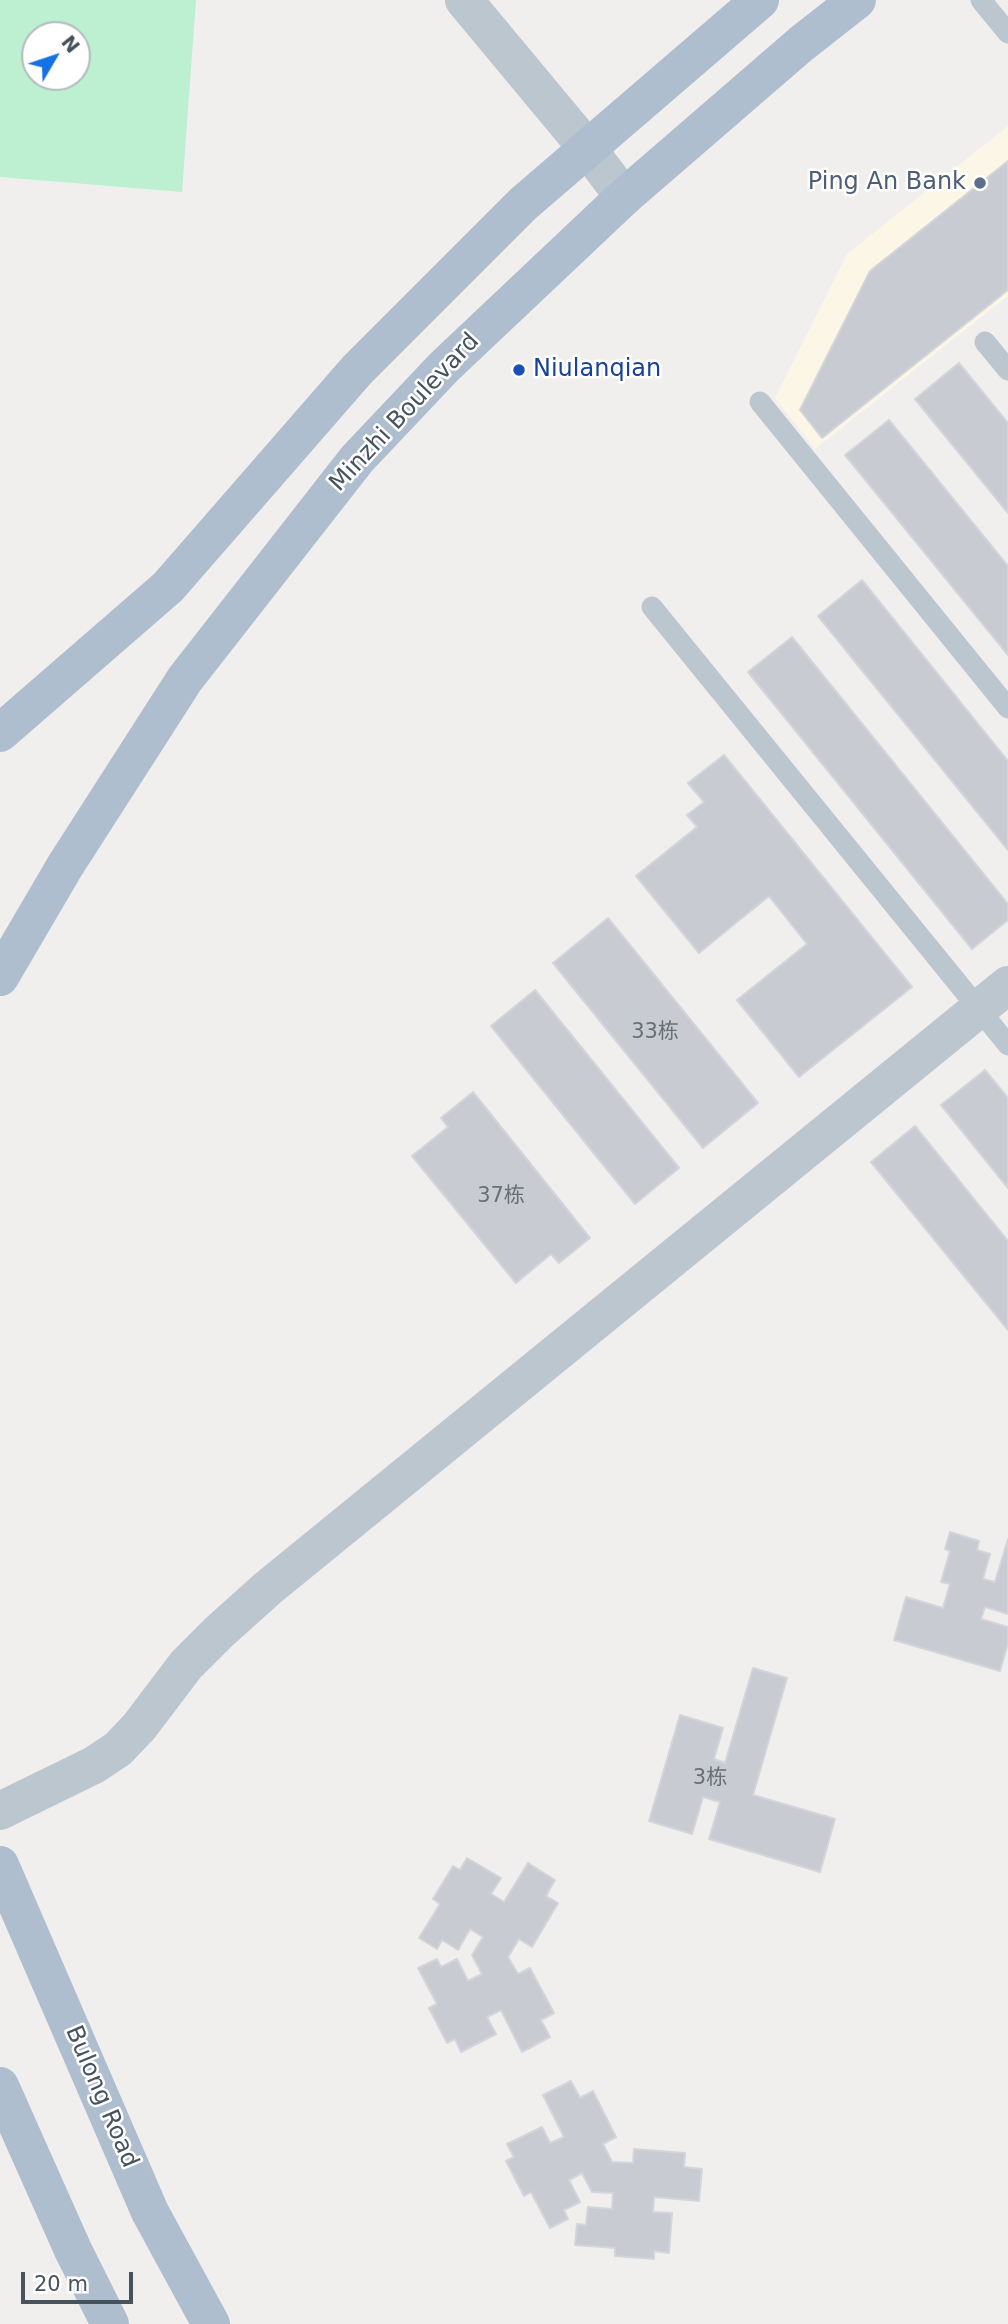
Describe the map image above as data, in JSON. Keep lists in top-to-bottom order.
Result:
{
  "streets": {
    "main road": ["Minzhi Boulevard", "Bulong Road"]
  },
  "places": ["Ping An Bank", "Niulanqian"],
  "house_numbers": ["33栋", "37栋", "3栋"],
  "scale_bar": "20 m",
  "north": "top right"
}
